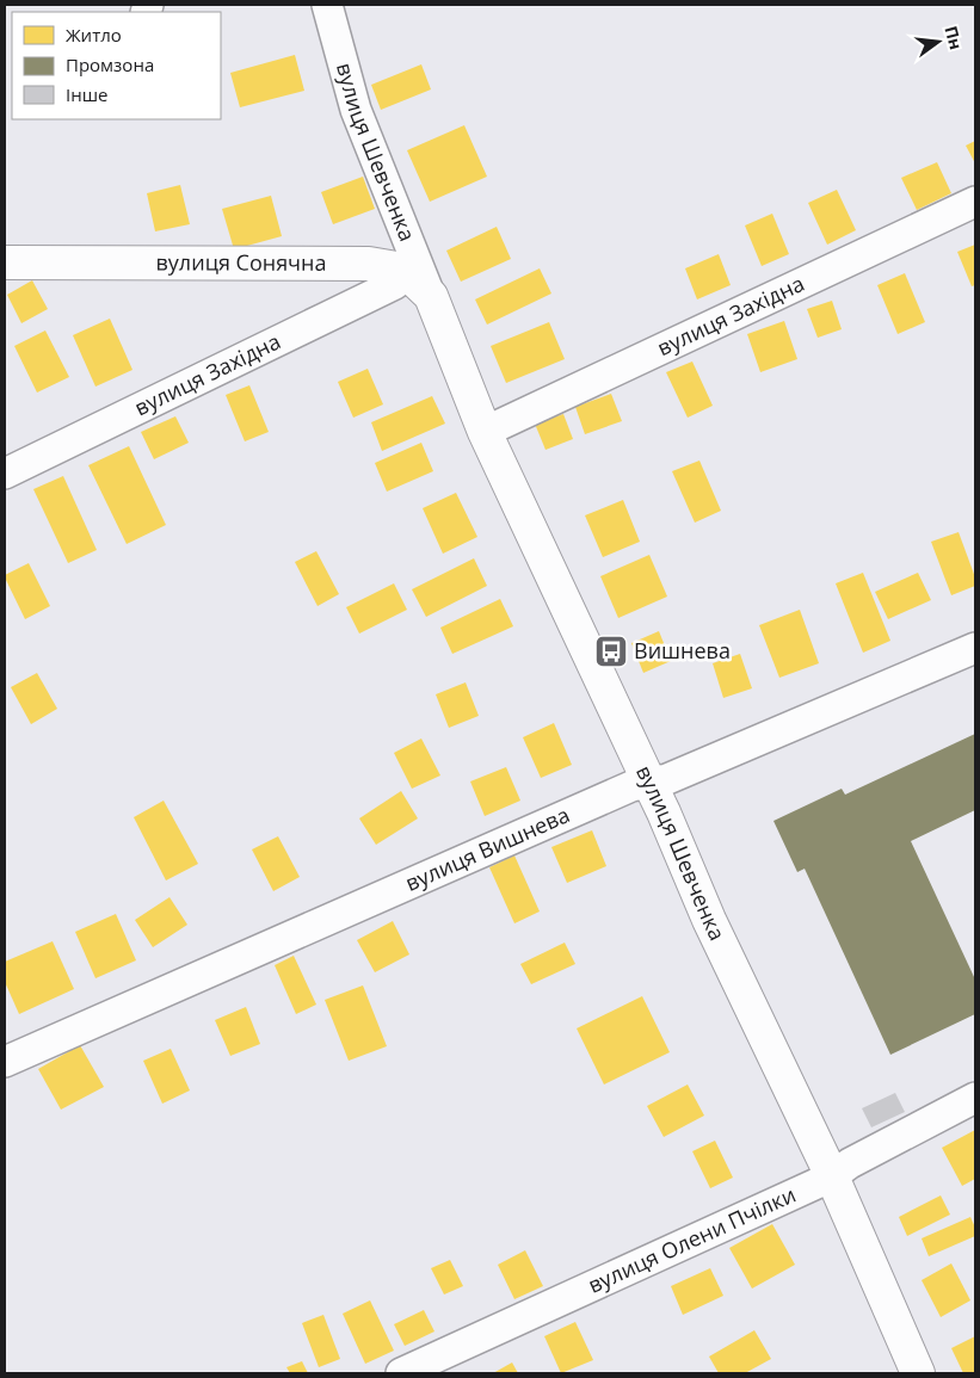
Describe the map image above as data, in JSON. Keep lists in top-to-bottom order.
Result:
{
  "streets": {
    "street": [
      "вулиця Шевченка",
      "вулиця Сонячна",
      "вулиця Західна",
      "вулиця Вишнева",
      "вулиця Олени Пчілки"
    ]
  },
  "crossings": [
    ["вулиця Шевченка", "вулиця Західна"],
    ["вулиця Шевченка", "вулиця Вишнева"],
    ["вулиця Шевченка", "вулиця Олени Пчілки"],
    ["вулиця Сонячна", "вулиця Західна"]
  ],
  "places": {
    "bus stop": ["Вишнева"]
  },
  "legend": ["Житло", "Промзона", "Інше"],
  "north": "right"
}
